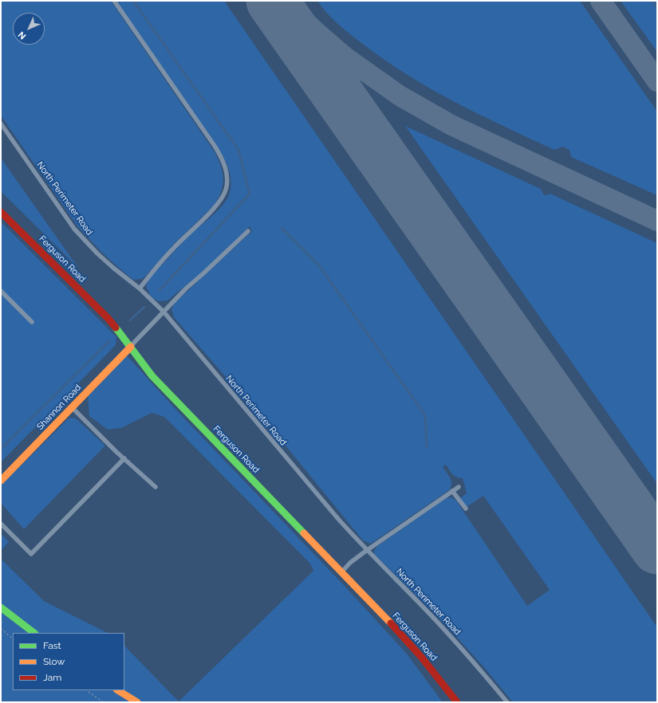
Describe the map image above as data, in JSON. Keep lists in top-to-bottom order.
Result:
{
  "streets": {
    "street": ["Ferguson Road", "Shannon Road"],
    "lane": ["North Perimeter Road"]
  },
  "crossings": [
    ["Ferguson Road", "Shannon Road"]
  ],
  "legend": ["Fast", "Slow", "Jam"],
  "north": "bottom left"
}
